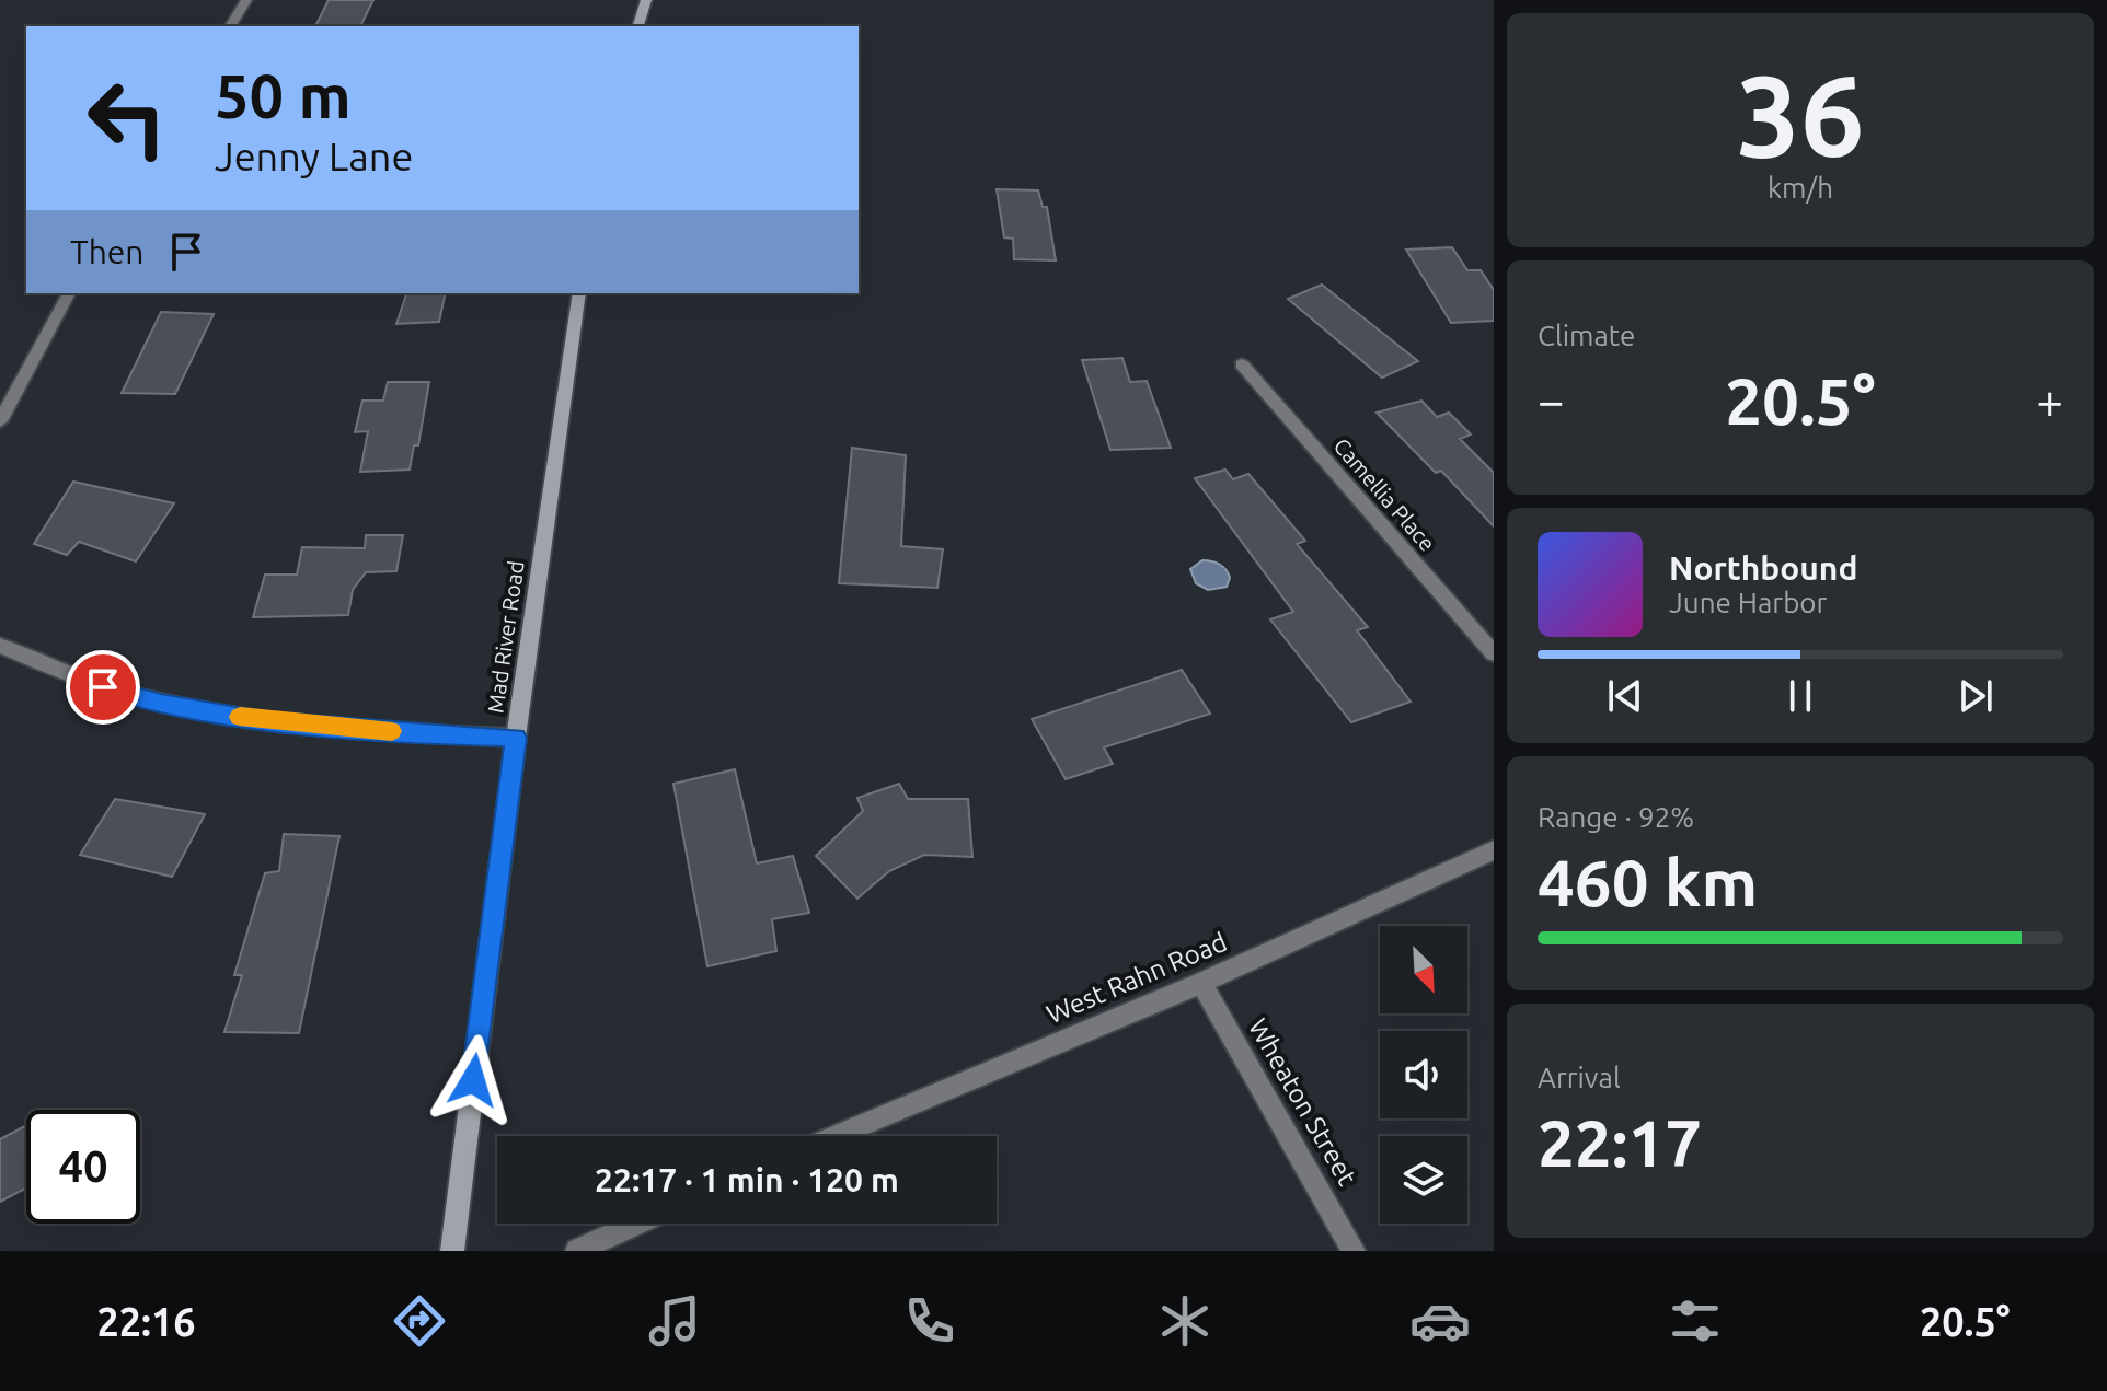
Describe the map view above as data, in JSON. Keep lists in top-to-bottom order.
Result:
{
  "streets": {
    "street": [
      "Camellia Place",
      "Mad River Road",
      "West Rahn Road",
      "Wheaton Street"
    ]
  },
  "crossings": [
    ["West Rahn Road", "Wheaton Street"]
  ],
  "north": "bottom right",
  "page": {
    "tile": [
      ["36", "km/h"],
      "Climate",
      ["Range · 92%", "460 km"],
      ["Arrival", "22:17"]
    ],
    "turn": ["50 m", "Jenny Lane"],
    "then": "Then",
    "heat": ["−", "20.5°", "+"],
    "song": ["Northbound", "June Harbor"],
    "limit": "40",
    "trip": "22:17 · 1 min · 120 m",
    "tabs": ["22:16", "20.5°"]
  }
}
